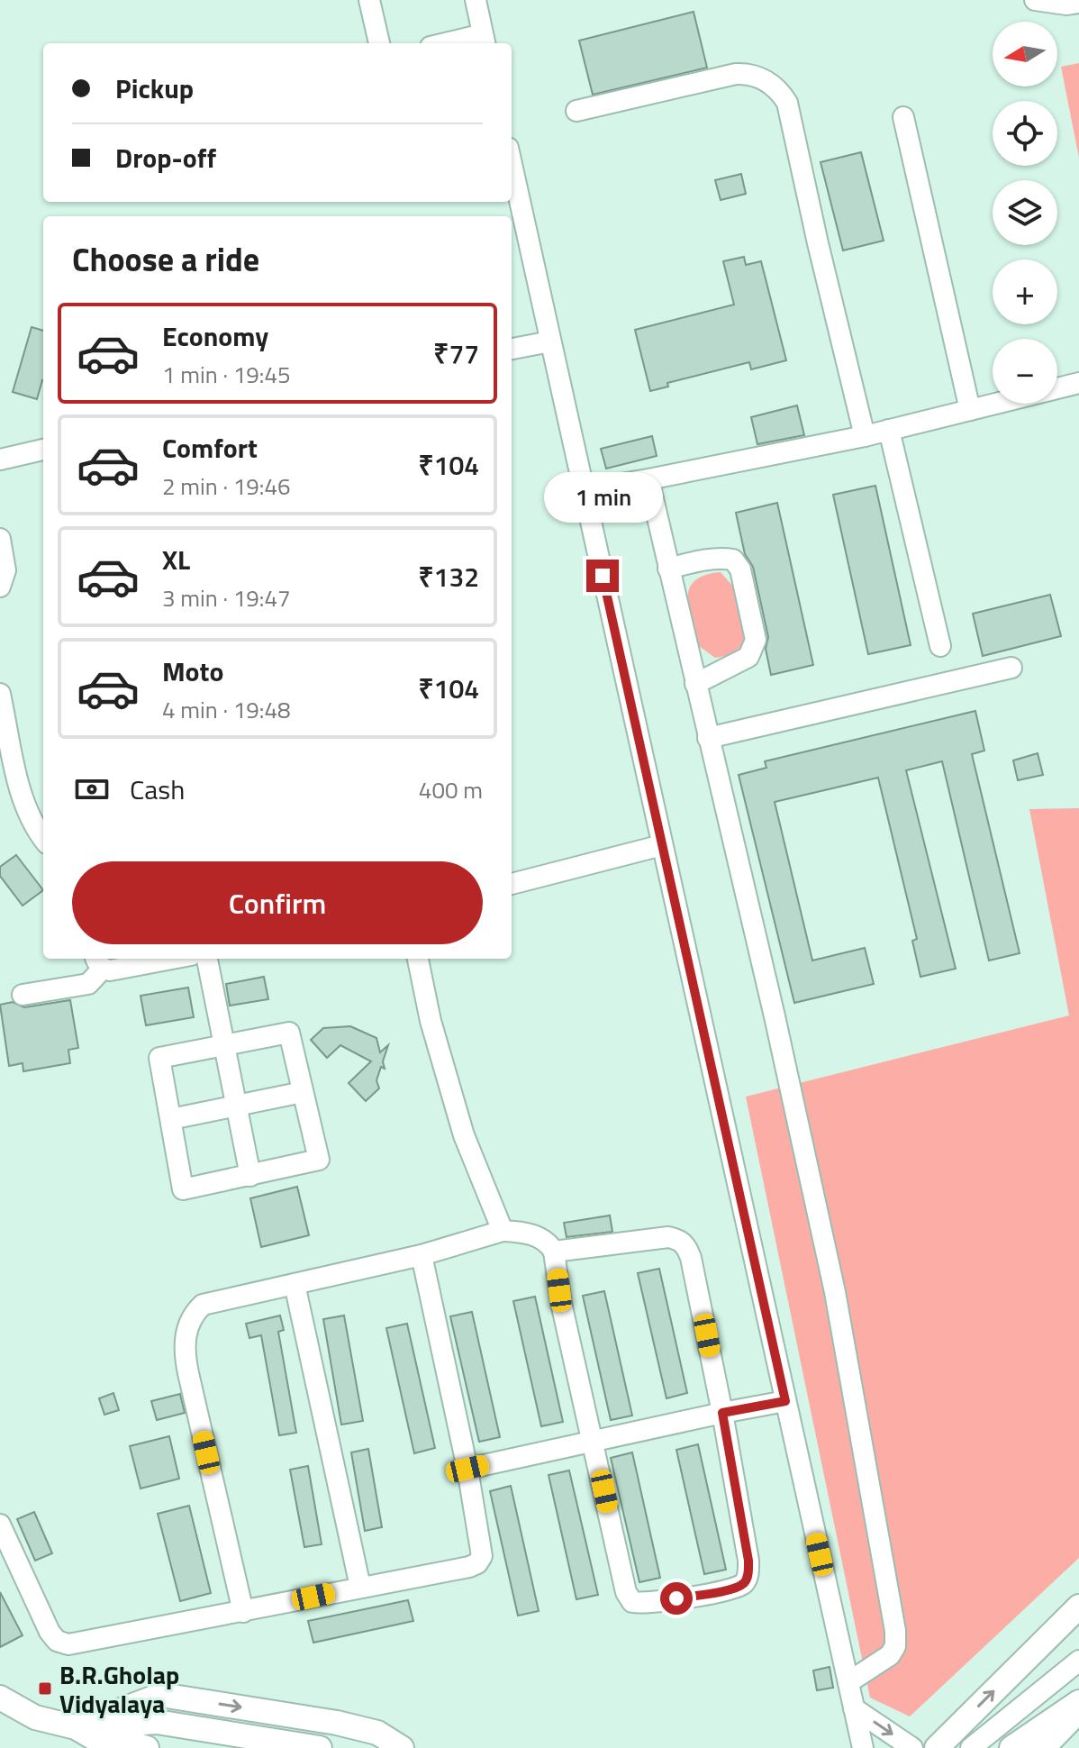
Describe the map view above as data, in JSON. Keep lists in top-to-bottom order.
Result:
{
  "places": {
    "transit": ["B.R.Gholap Vidyalaya"]
  },
  "north": "left",
  "page": {
    "map_buttons": ["+", "−"],
    "banner": ["Pickup", "Drop-off"],
    "heading": "Choose a ride",
    "list": [
      {
        "name": "Economy",
        "note": "1 min · 19:45",
        "value": "₹77"
      },
      {
        "name": "Comfort",
        "note": "2 min · 19:46",
        "value": "₹104"
      },
      {
        "name": "XL",
        "note": "3 min · 19:47",
        "value": "₹132"
      },
      {
        "name": "Moto",
        "note": "4 min · 19:48",
        "value": "₹104"
      }
    ],
    "bubble": "1 min",
    "pay": ["Cash", "400 m"],
    "buttons": "Confirm"
  }
}
